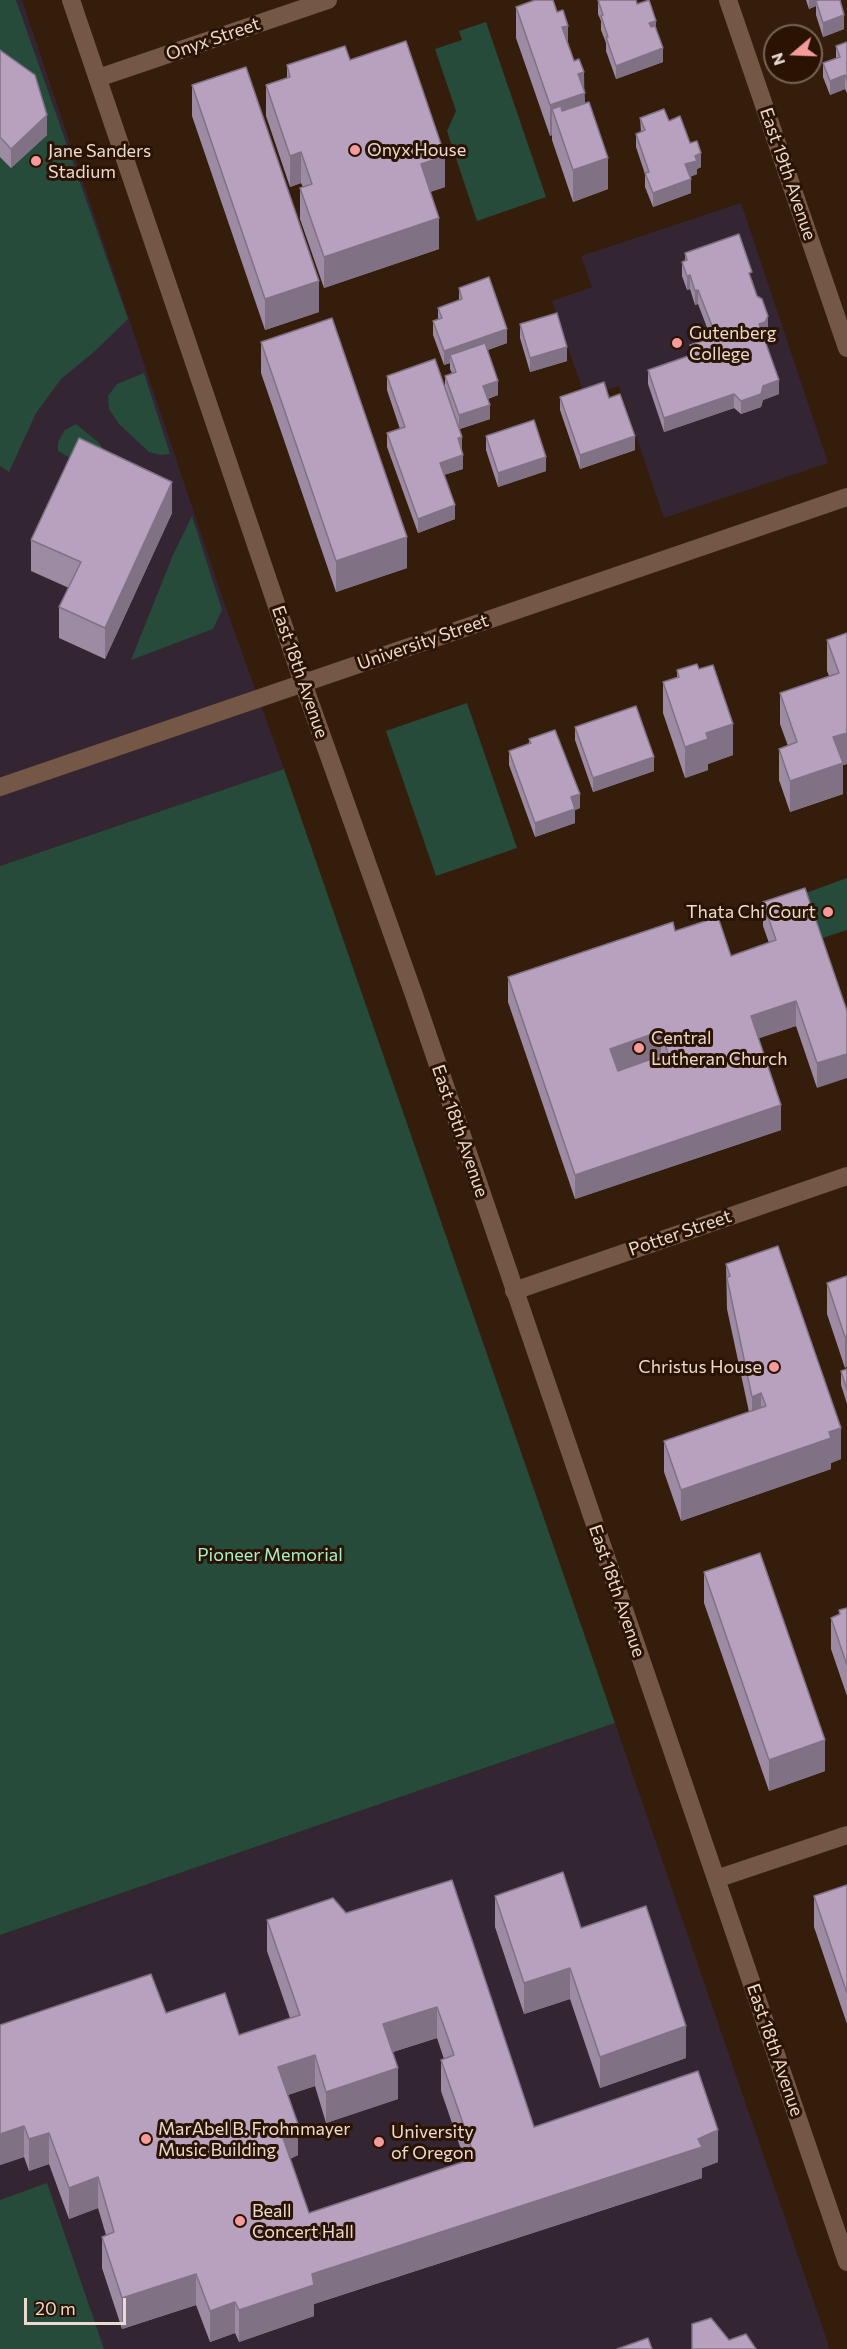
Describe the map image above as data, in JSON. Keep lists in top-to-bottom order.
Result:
{
  "streets": {
    "street": [
      "Onyx Street",
      "East 19th Avenue",
      "University Street",
      "East 18th Avenue",
      "Potter Street"
    ]
  },
  "crossings": [
    ["Onyx Street", "East 18th Avenue"],
    ["University Street", "East 18th Avenue"],
    ["East 18th Avenue", "Potter Street"]
  ],
  "parks": ["Pioneer Memorial"],
  "places": [
    "Onyx House",
    "Jane Sanders Stadium",
    "Gutenberg College",
    "Thata Chi Court",
    "Central Lutheran Church",
    "Christus House",
    "MarAbel B. Frohnmayer Music Building",
    "University of Oregon",
    "Beall Concert Hall"
  ],
  "scale_bar": "20 m",
  "north": "left"
}
